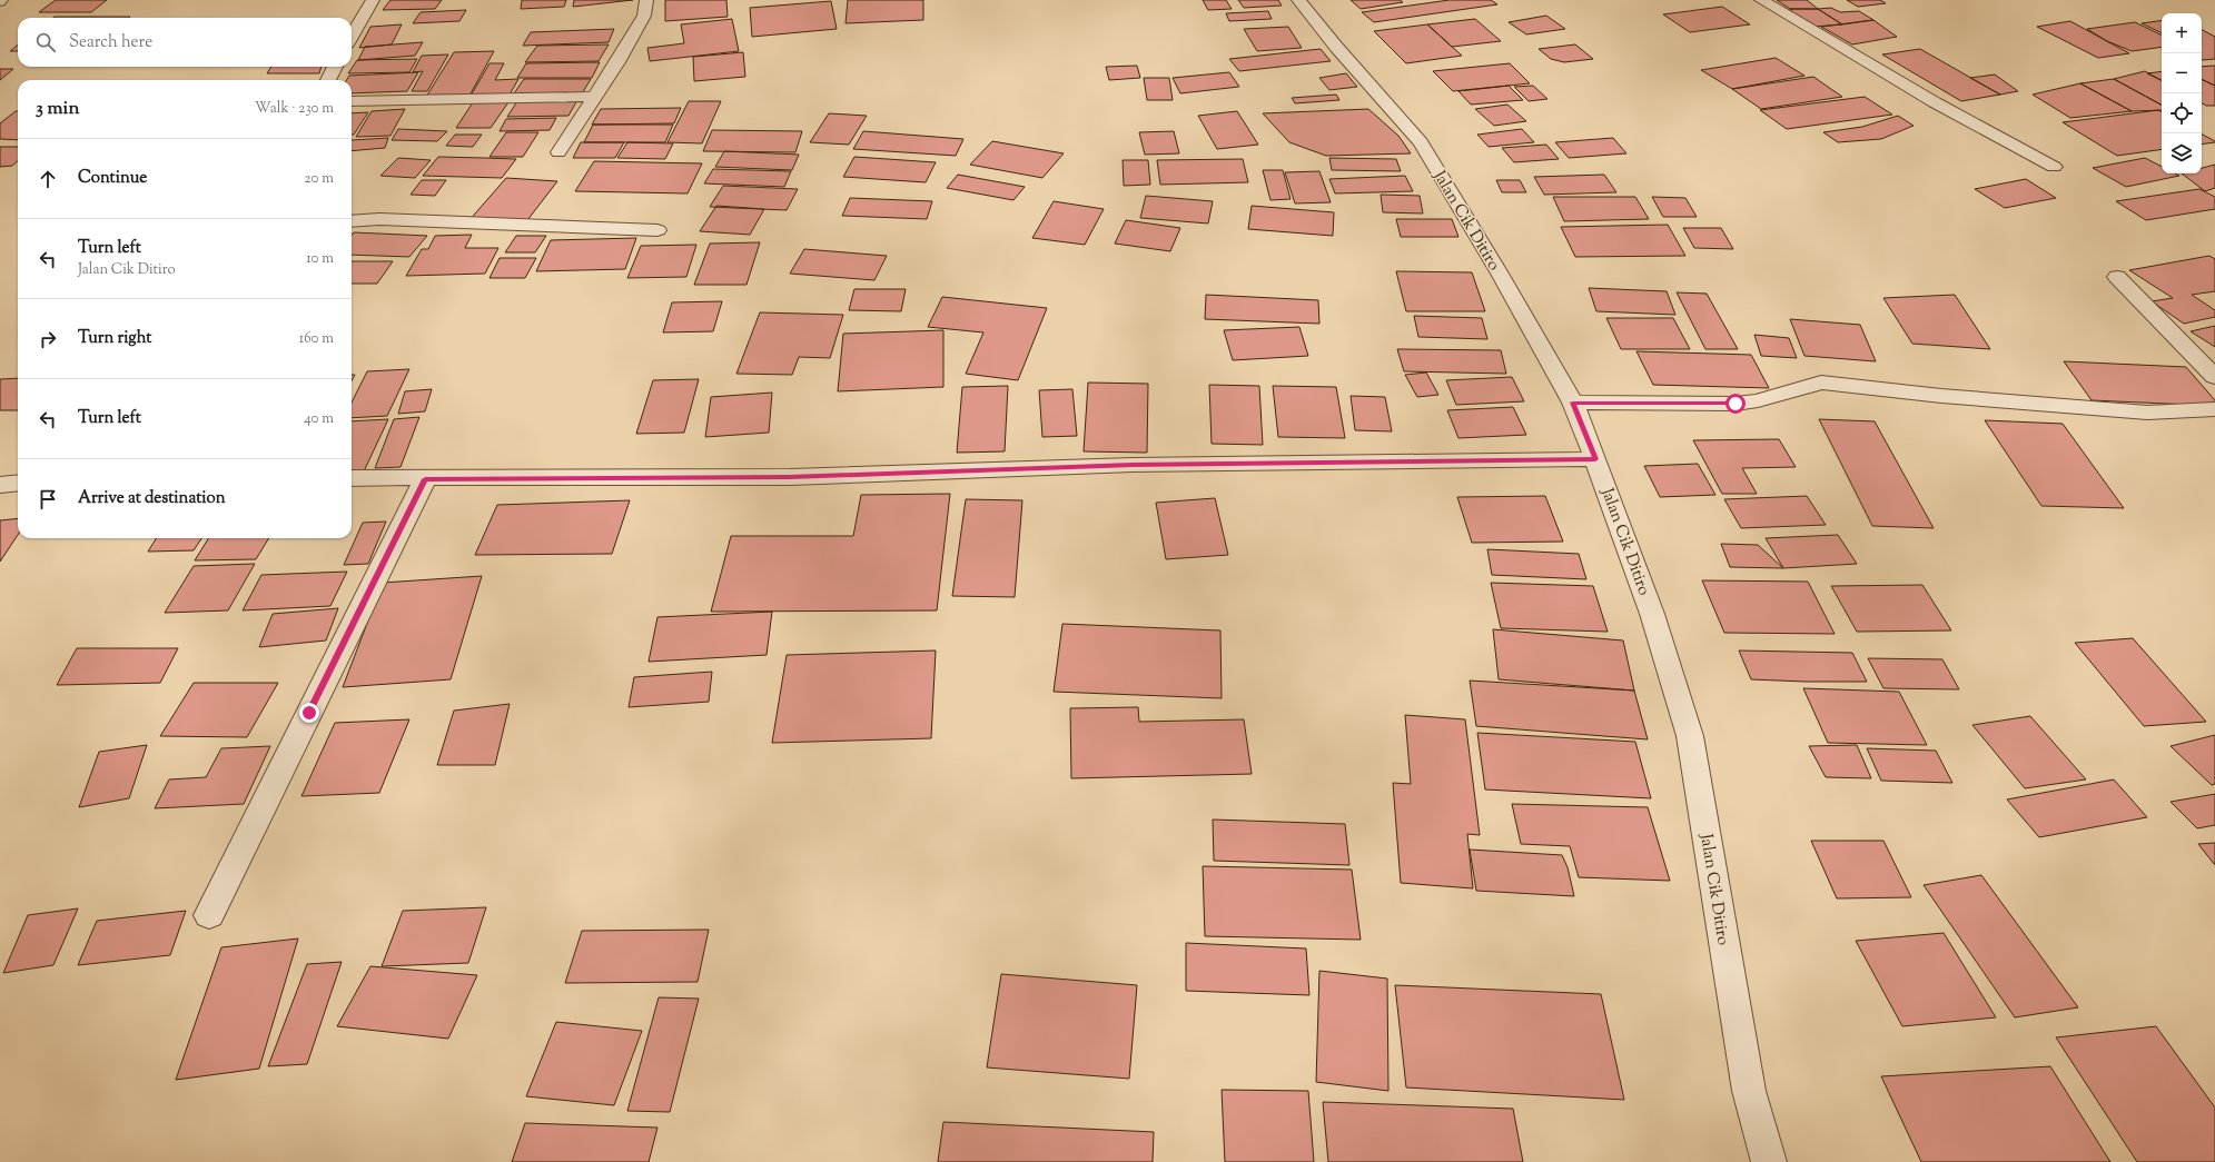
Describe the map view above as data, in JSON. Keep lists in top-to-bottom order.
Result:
{
  "streets": {
    "street": ["Jalan Cik Ditiro"]
  },
  "page": {
    "map_buttons": ["+", "−"],
    "search": "Search here",
    "heading": ["3 min", "Walk · 230 m"],
    "list": [
      ["Continue", "20 m"],
      ["Turn left", "Jalan Cik Ditiro", "10 m"],
      ["Turn right", "160 m"],
      ["Turn left", "40 m"],
      "Arrive at destination"
    ]
  }
}
